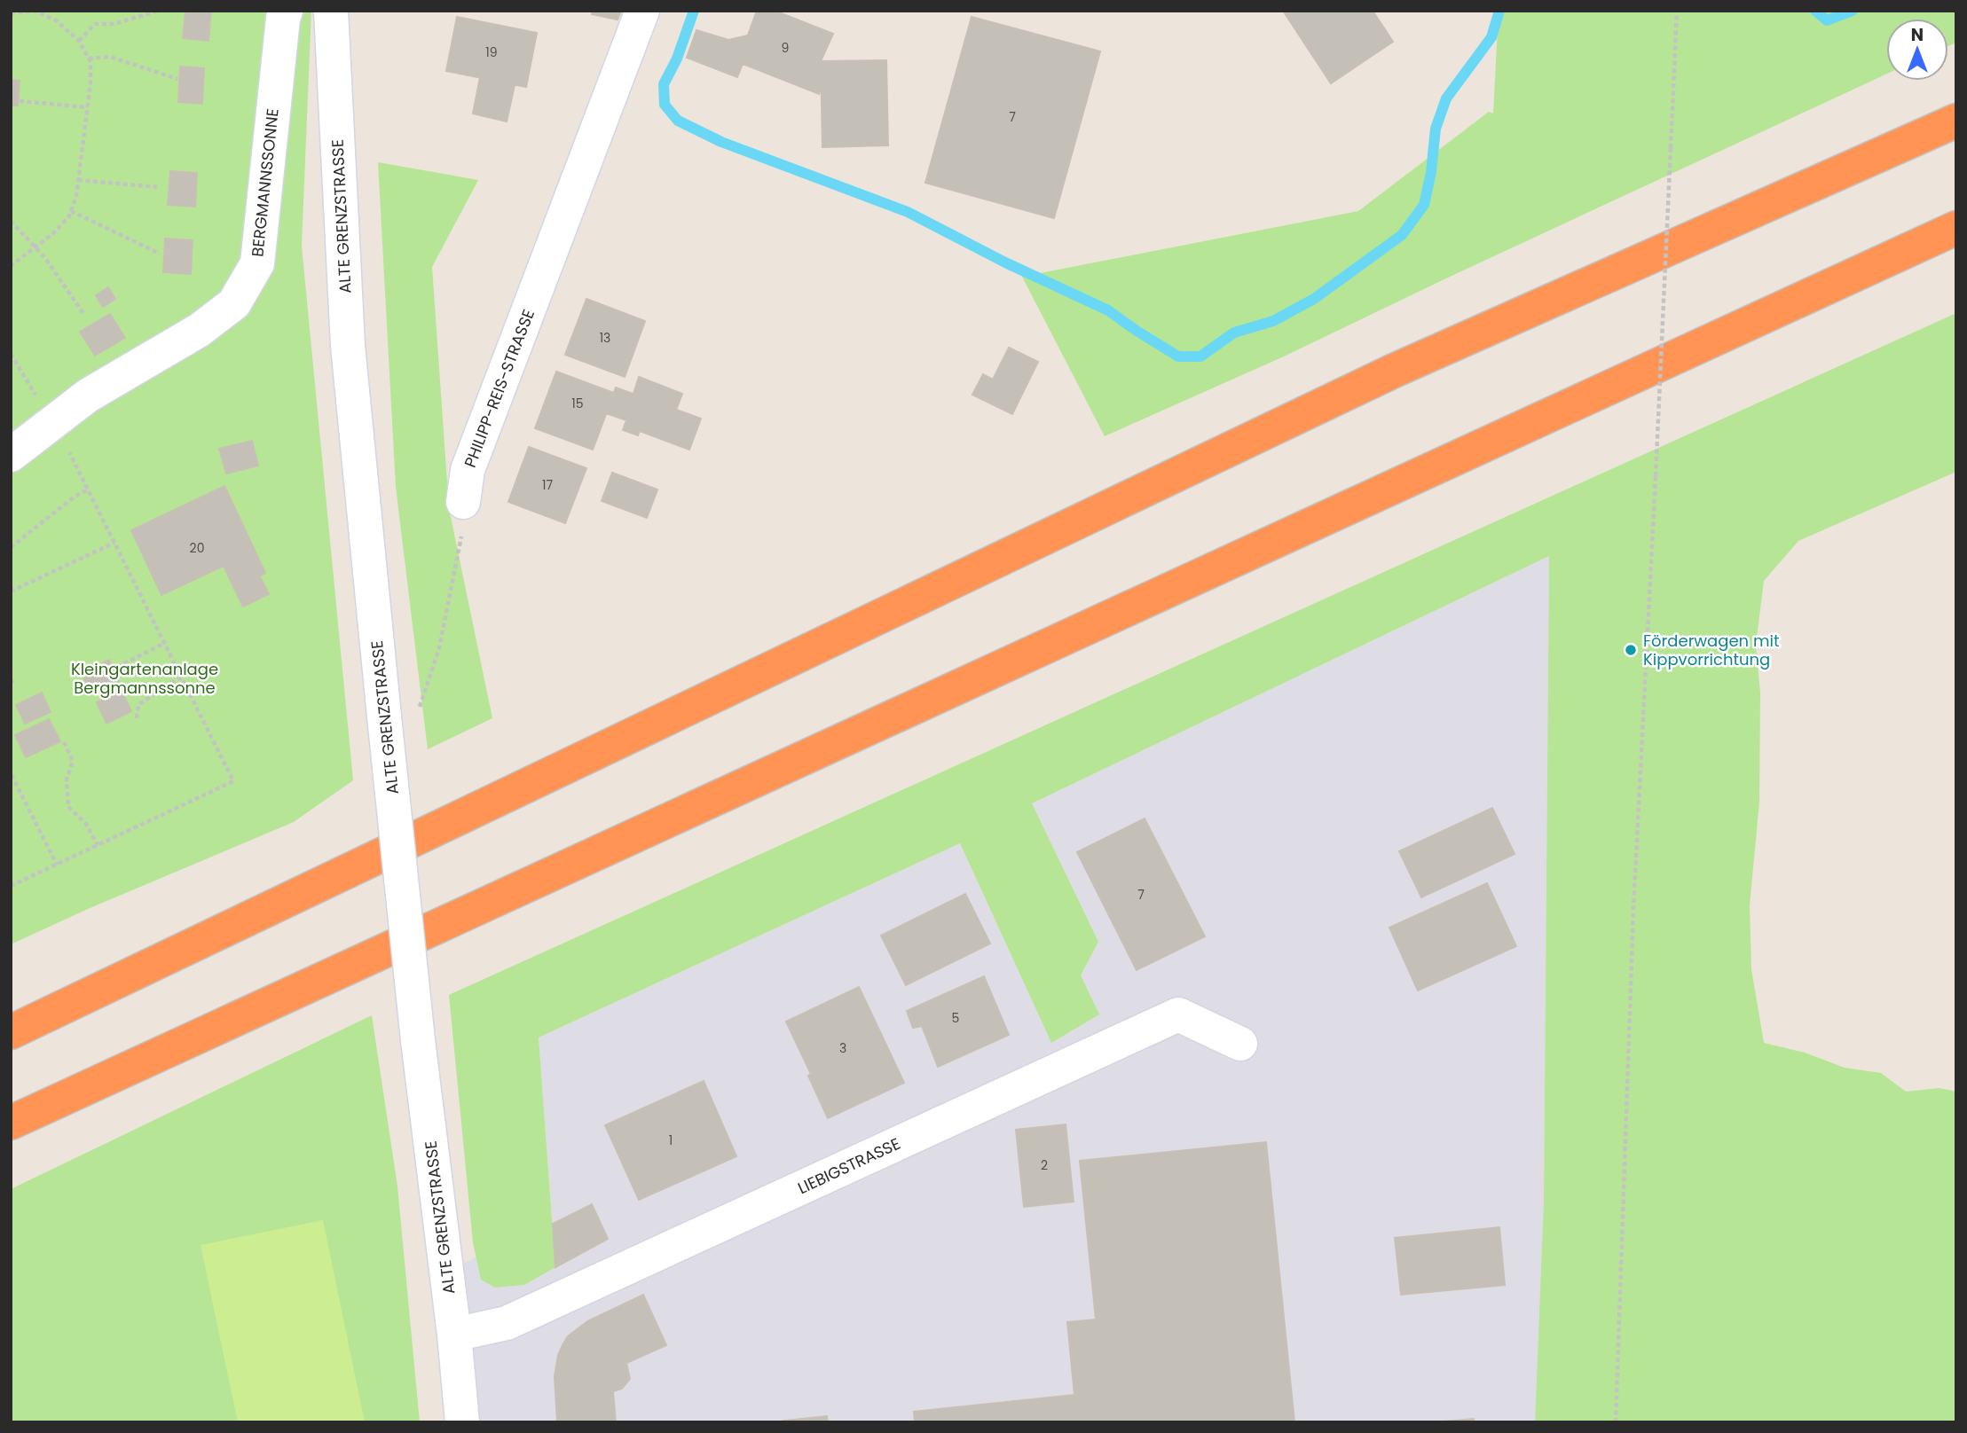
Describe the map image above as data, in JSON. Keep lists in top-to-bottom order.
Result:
{
  "streets": {
    "street": [
      "BERGMANNSSONNE",
      "ALTE GRENZSTRASSE",
      "PHILIPP-REIS-STRASSE",
      "LIEBIGSTRASSE"
    ]
  },
  "crossings": [
    ["ALTE GRENZSTRASSE", "LIEBIGSTRASSE"]
  ],
  "parks": ["Kleingartenanlage Bergmannssonne"],
  "places": ["Förderwagen mit Kippvorrichtung"],
  "house_numbers": [
    "9",
    "19",
    "7",
    "13",
    "15",
    "17",
    "20",
    "7",
    "5",
    "3",
    "1",
    "2"
  ],
  "north": "top"
}
